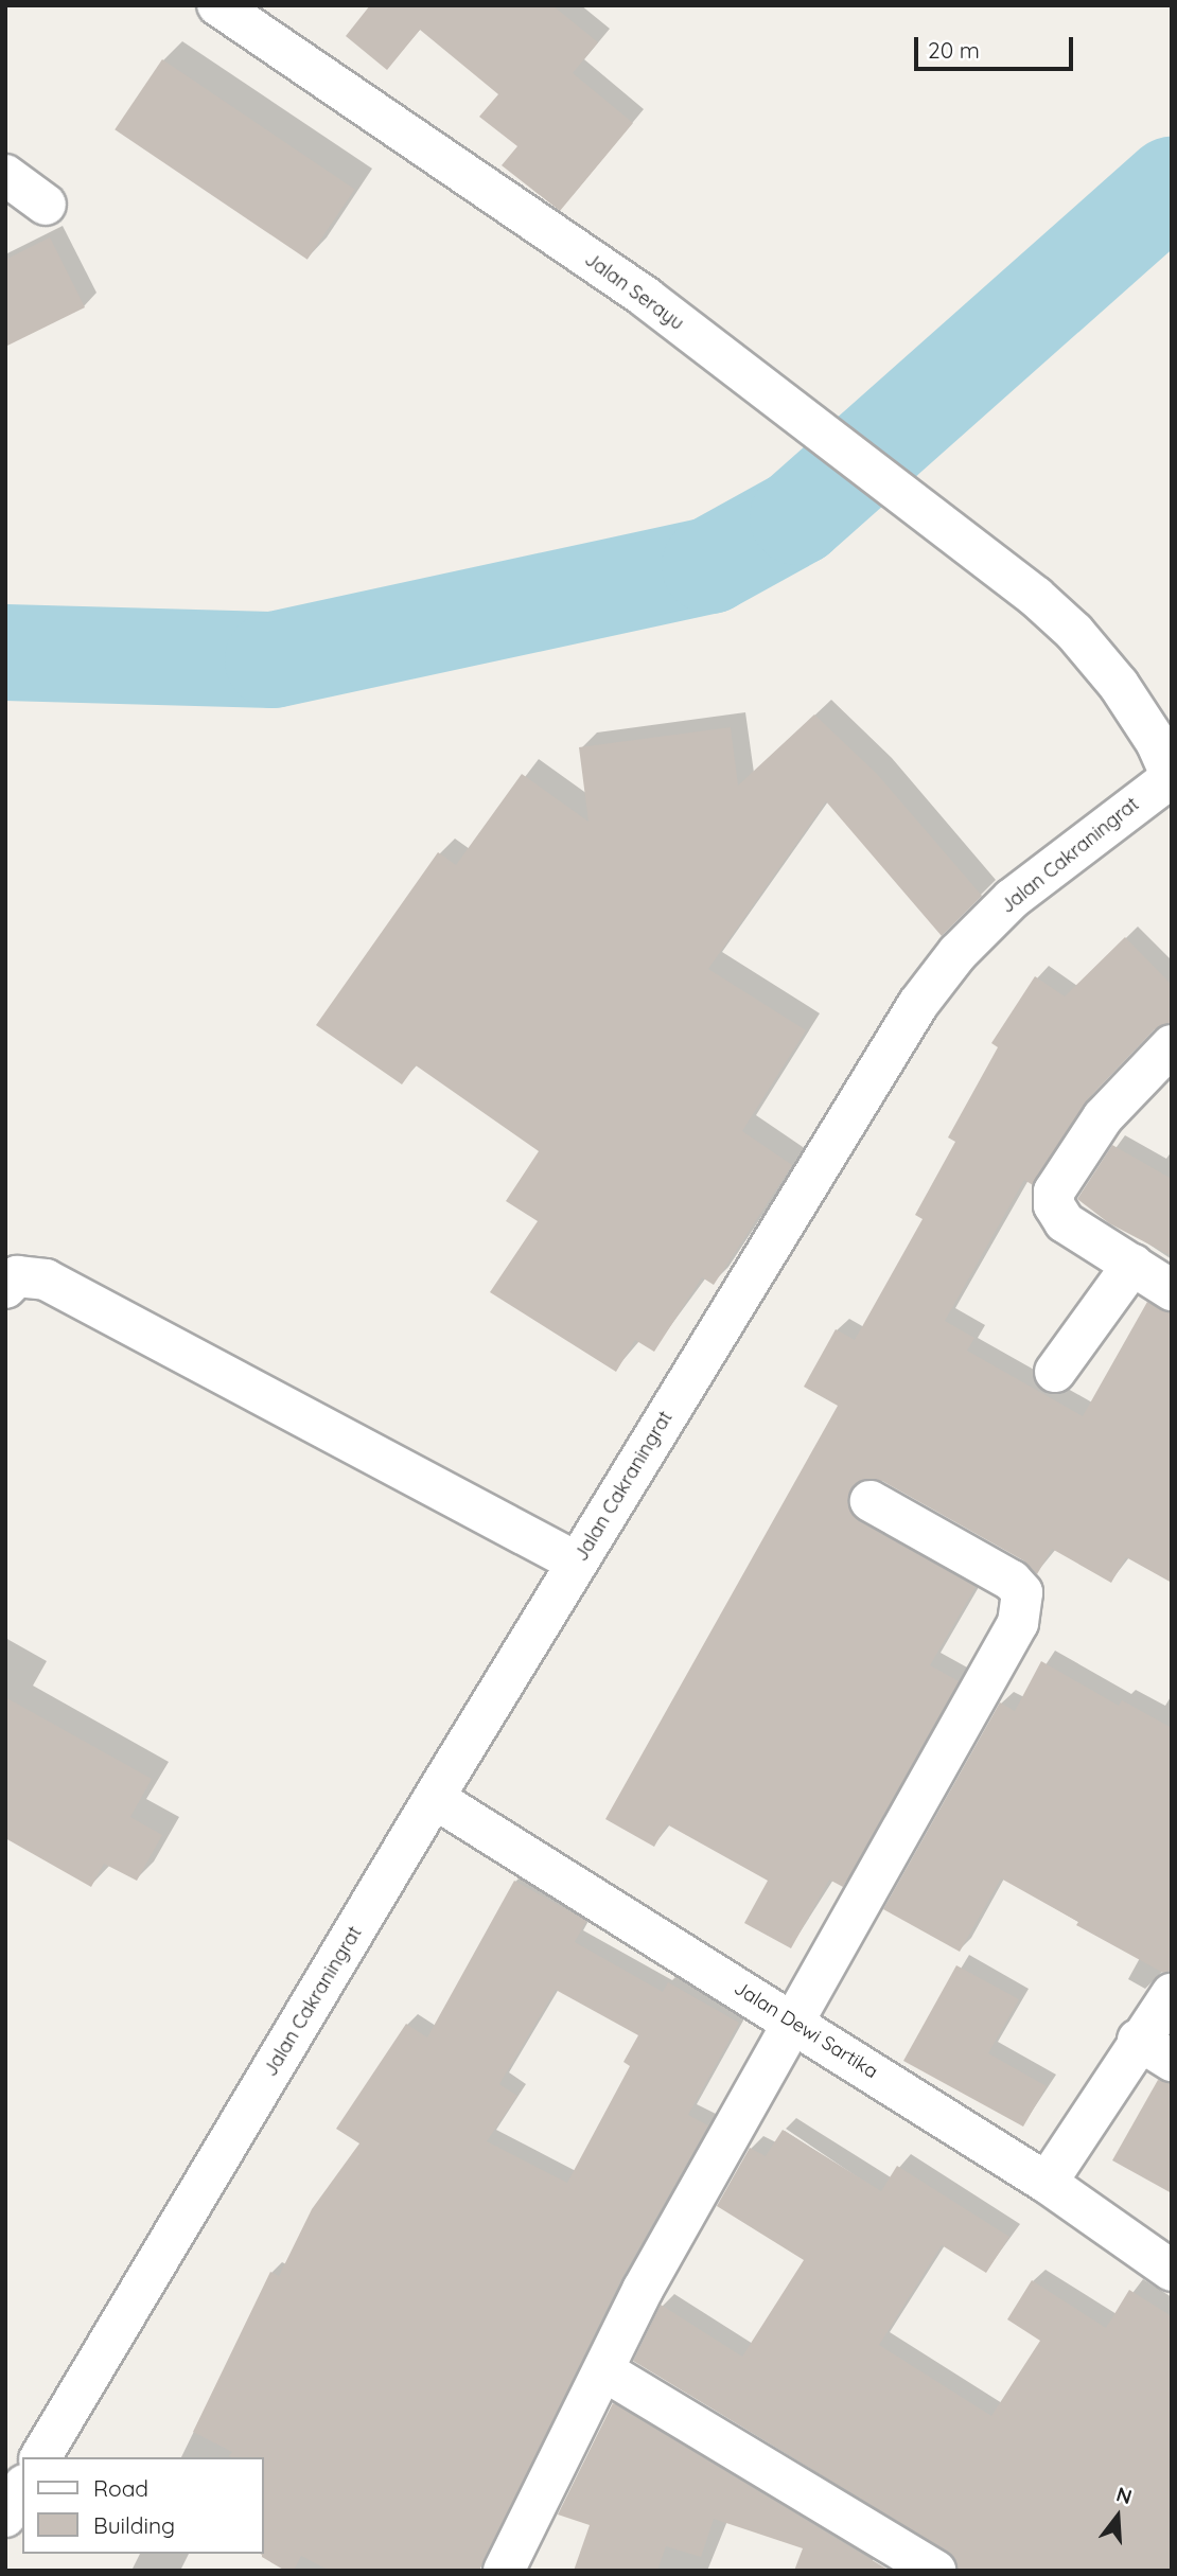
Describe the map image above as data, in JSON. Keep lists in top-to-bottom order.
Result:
{
  "streets": {
    "street": ["Jalan Serayu", "Jalan Cakraningrat", "Jalan Dewi Sartika"]
  },
  "crossings": [
    ["Jalan Serayu", "Jalan Cakraningrat"],
    ["Jalan Cakraningrat", "Jalan Dewi Sartika"]
  ],
  "legend": ["Road", "Building"],
  "scale_bar": "20 m",
  "north": "top"
}
